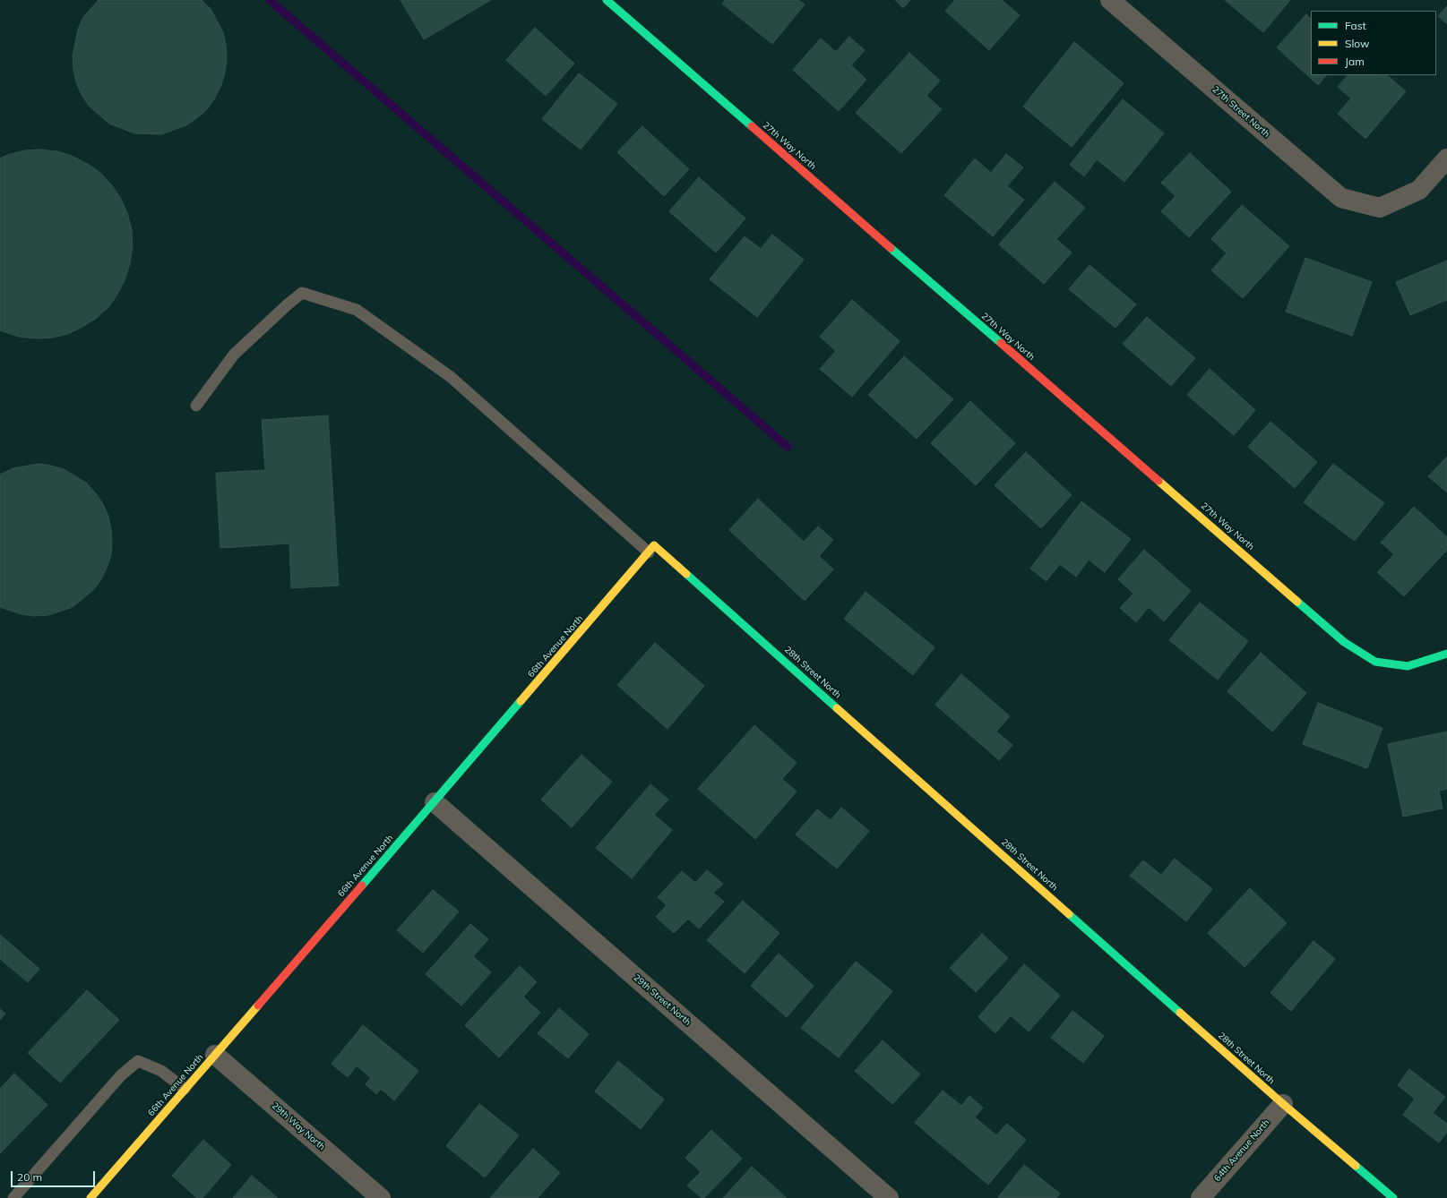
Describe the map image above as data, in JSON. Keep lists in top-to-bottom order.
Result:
{
  "streets": {
    "street": [
      "27th Street North",
      "27th Way North",
      "66th Avenue North",
      "28th Street North",
      "29th Street North",
      "29th Way North",
      "64th Avenue North"
    ]
  },
  "crossings": [
    ["66th Avenue North", "28th Street North"],
    ["66th Avenue North", "29th Street North"],
    ["66th Avenue North", "29th Way North"],
    ["28th Street North", "64th Avenue North"]
  ],
  "legend": ["Fast", "Slow", "Jam"],
  "scale_bar": "20 m"
}
